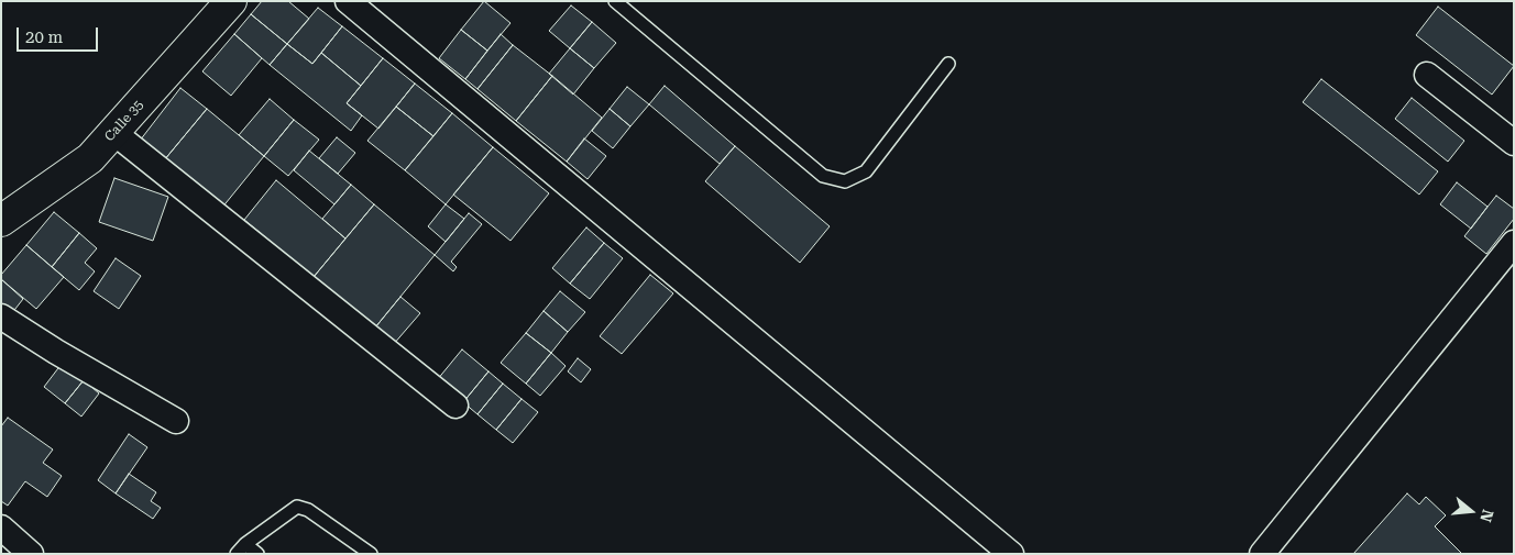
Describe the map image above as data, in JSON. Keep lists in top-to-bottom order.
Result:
{
  "streets": {
    "street": ["Calle 35"]
  },
  "scale_bar": "20 m",
  "north": "right"
}
